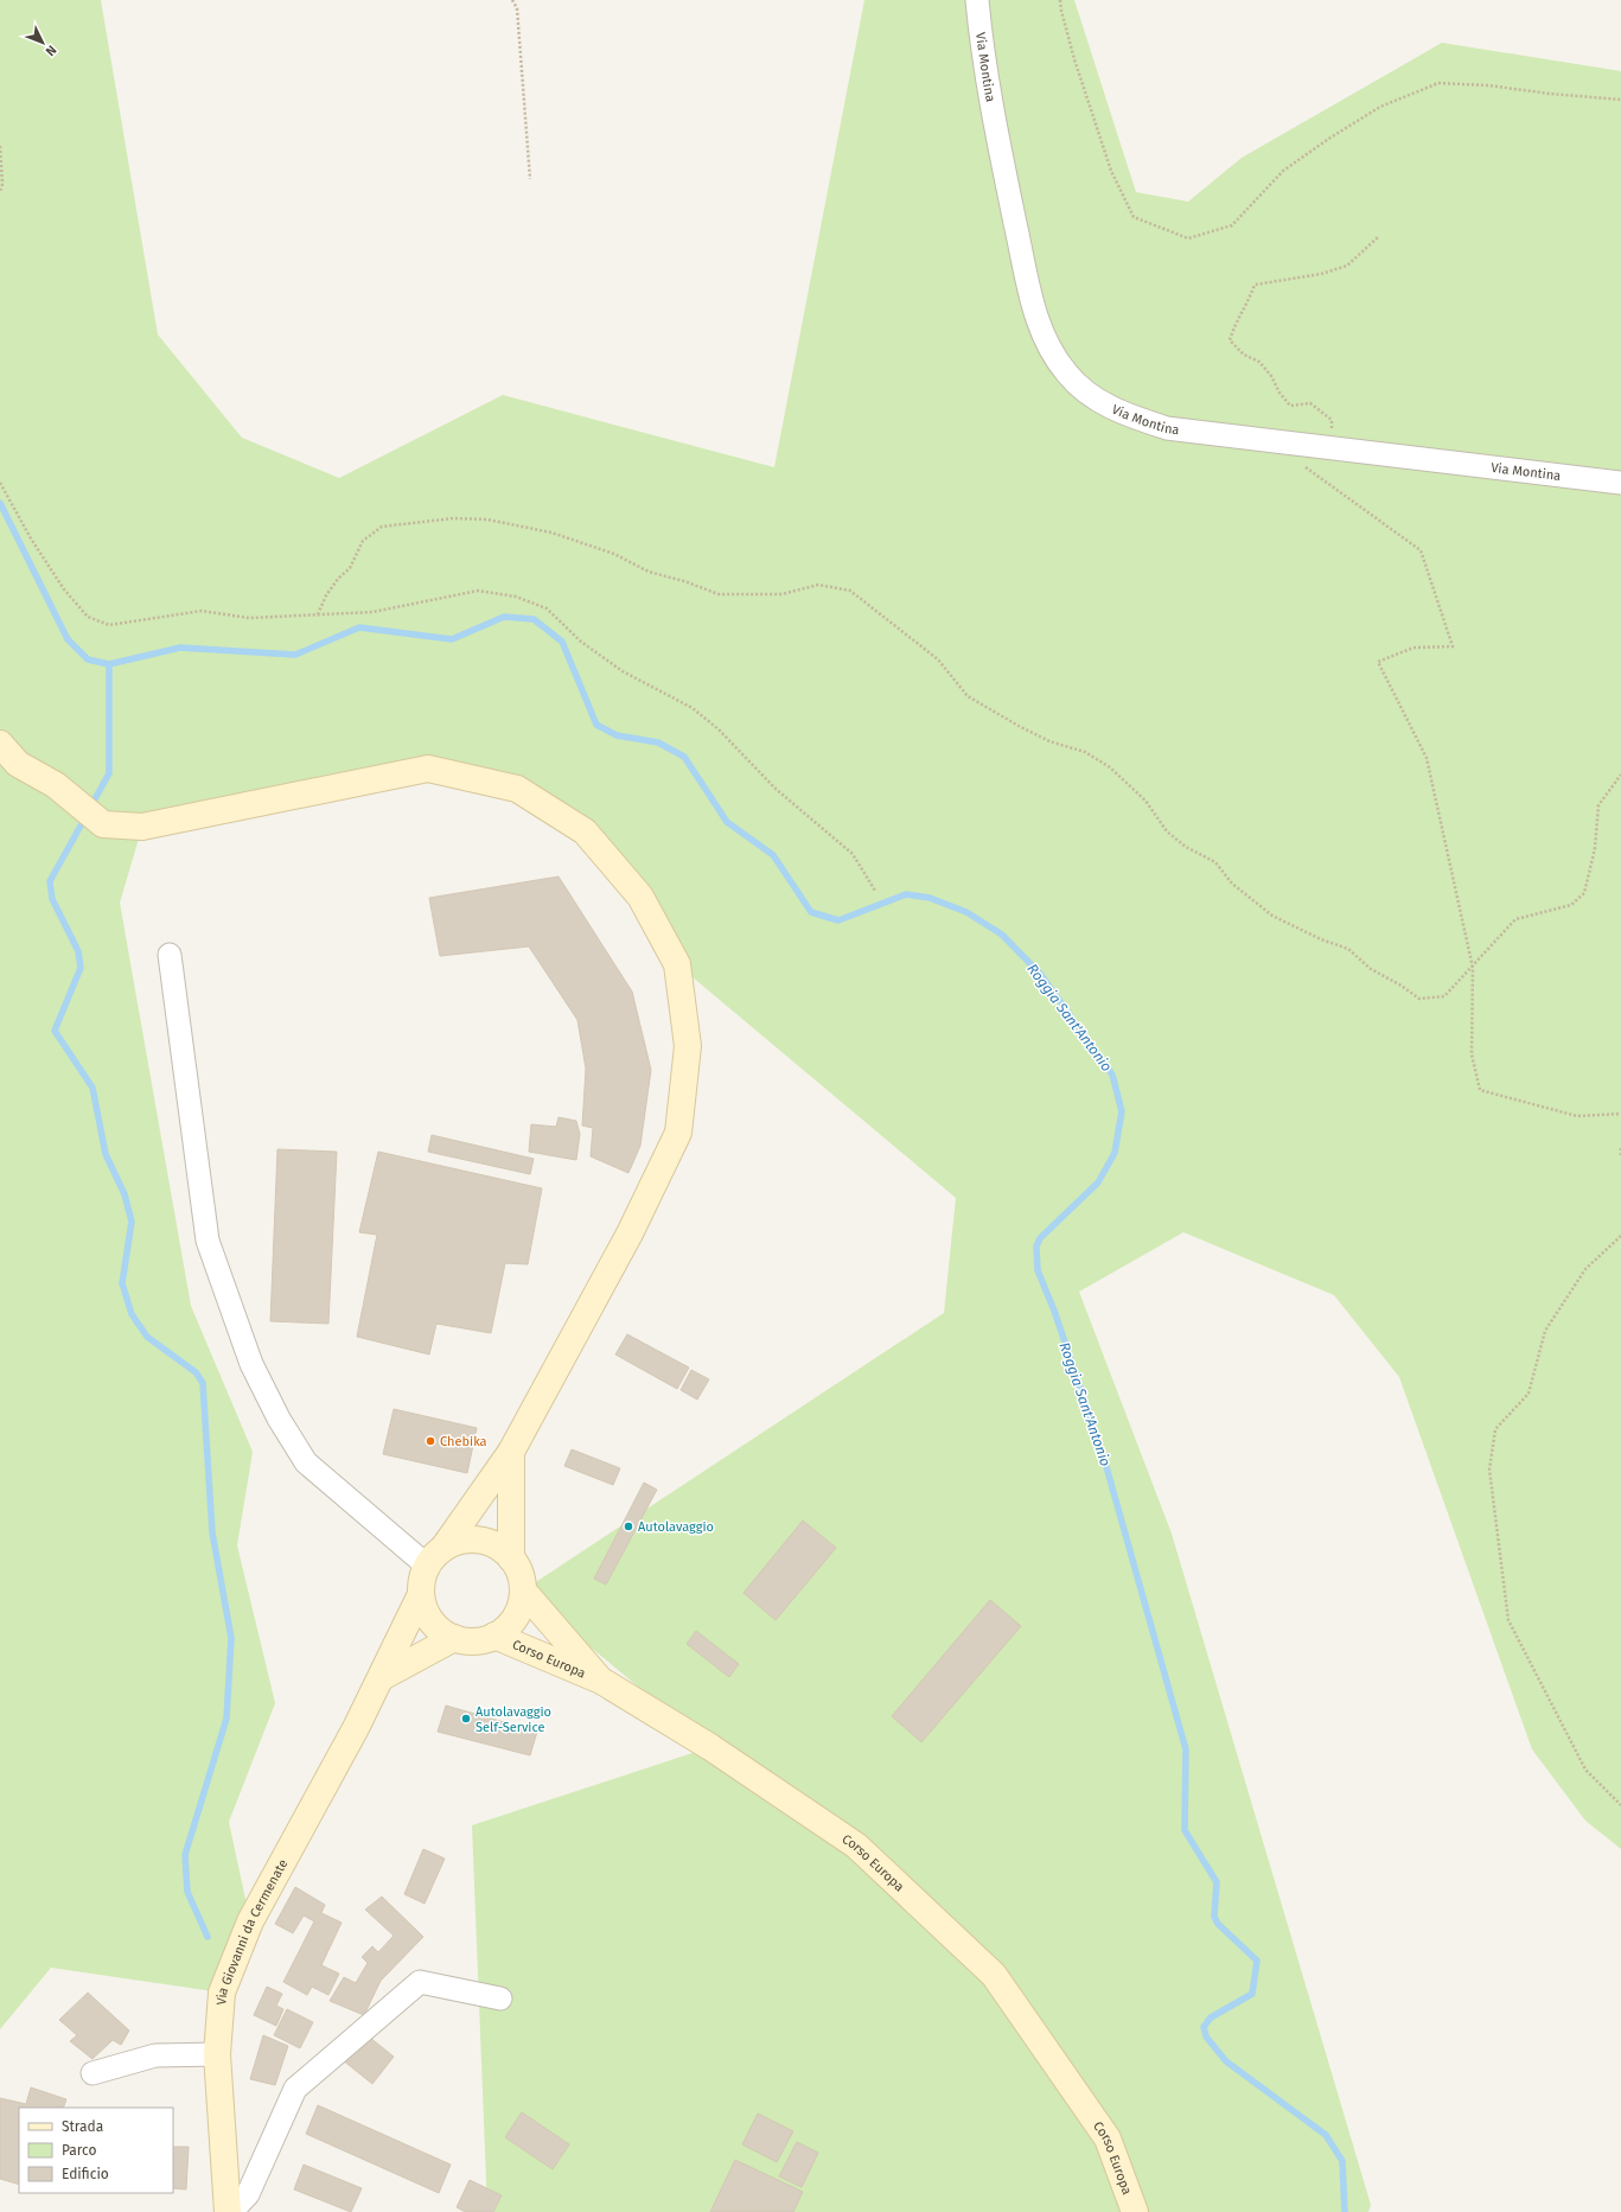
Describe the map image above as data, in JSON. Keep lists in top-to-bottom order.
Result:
{
  "streets": {
    "main road": ["Corso Europa", "Via Giovanni da Cermenate"],
    "street": ["Via Montina"]
  },
  "crossings": [
    ["Corso Europa", "Via Giovanni da Cermenate"]
  ],
  "water": ["Roggia Sant'Antonio"],
  "places": ["Chebika", "Autolavaggio", "Autolavaggio Self-Service"],
  "legend": ["Strada", "Parco", "Edificio"],
  "north": "bottom right"
}
